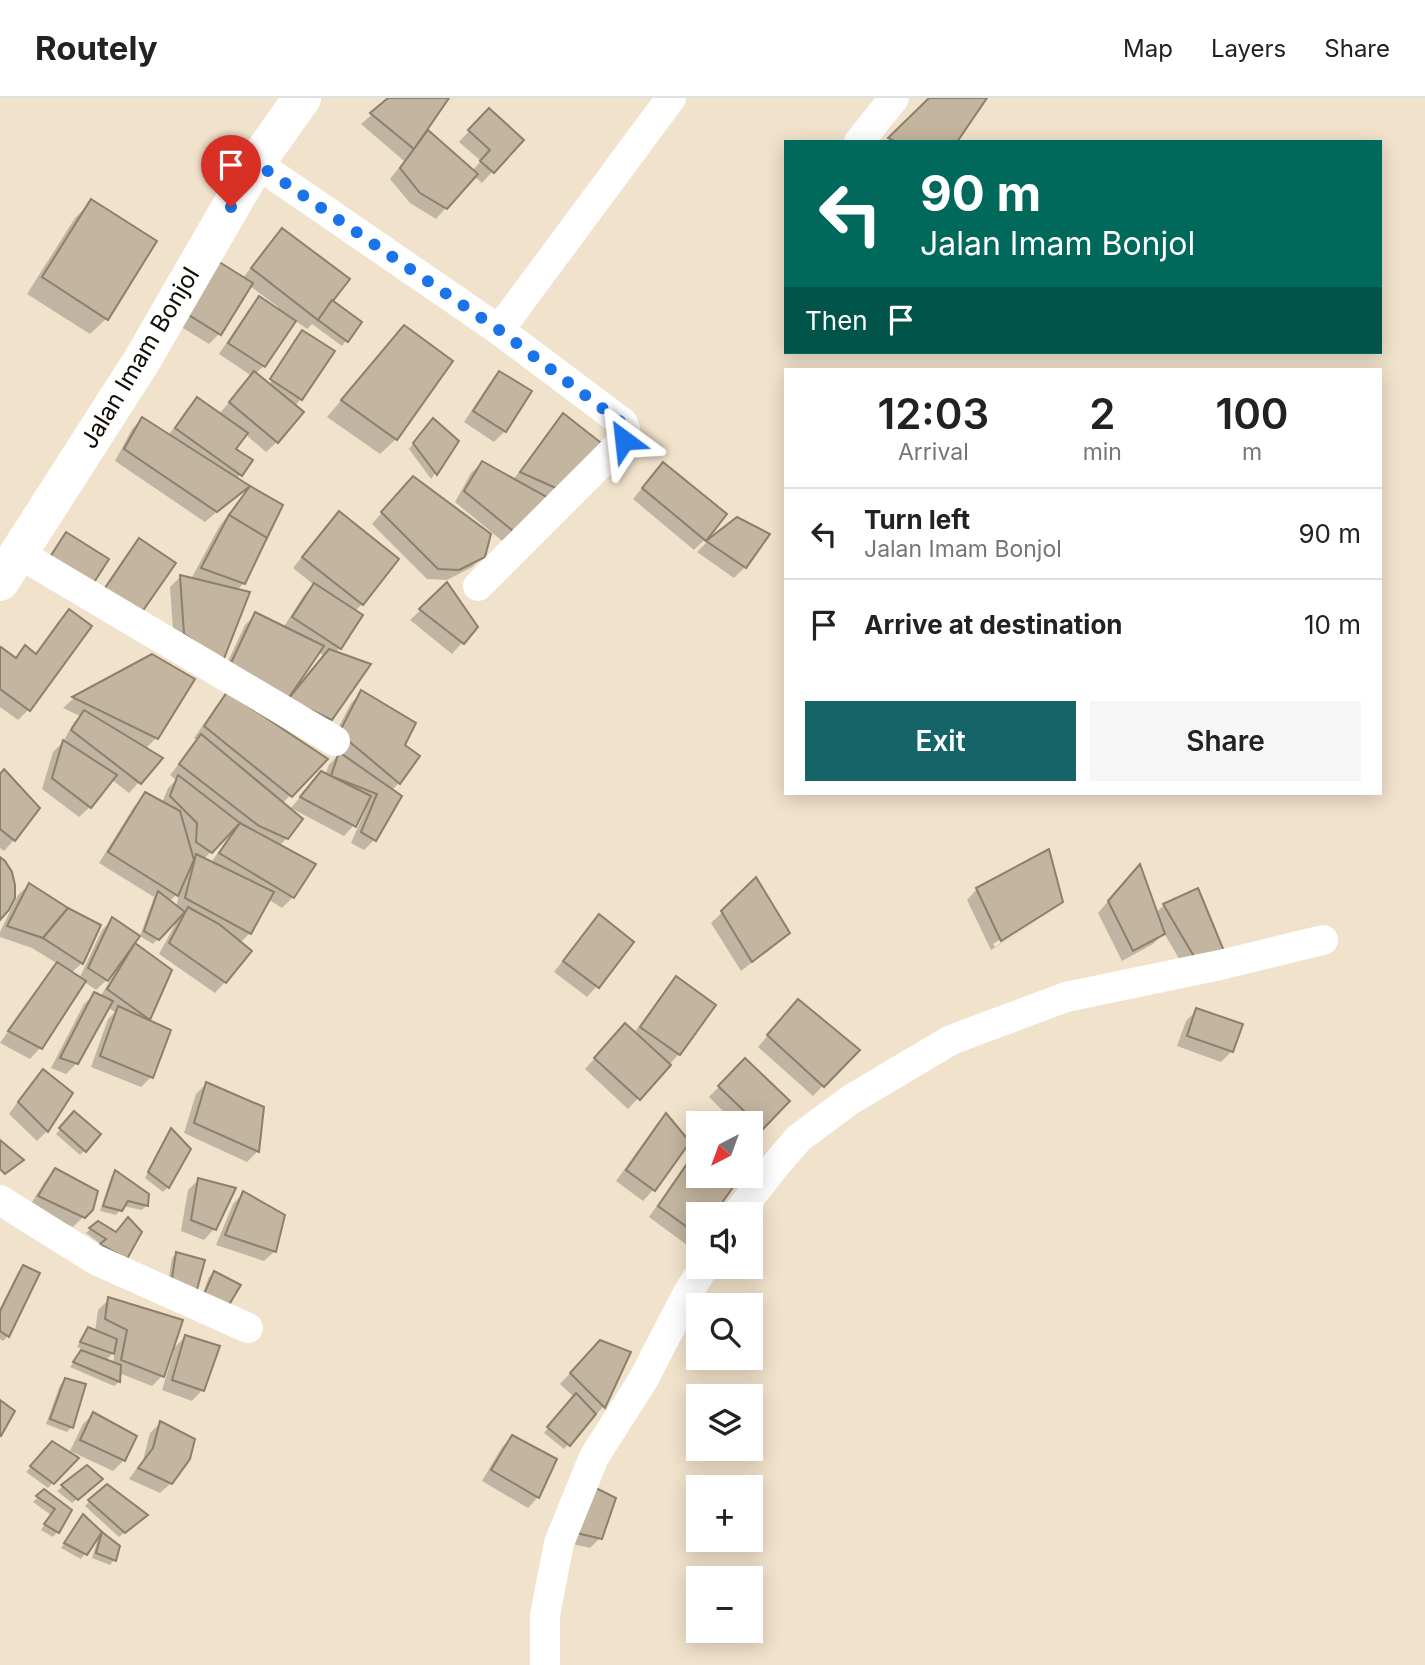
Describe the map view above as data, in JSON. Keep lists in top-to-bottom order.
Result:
{
  "streets": {
    "main road": ["Jalan Imam Bonjol"]
  },
  "north": "bottom left",
  "page": {
    "header": "Routely",
    "nav": ["Map", "Layers", "Share"],
    "turn": ["90 m", "Jalan Imam Bonjol"],
    "then": "Then",
    "eta": [
      "12:03",
      "Arrival",
      "2",
      "min",
      "100",
      "m"
    ],
    "list": [
      {
        "name": "Turn left",
        "note": "Jalan Imam Bonjol",
        "value": "90 m"
      },
      {
        "name": "Arrive at destination",
        "value": "10 m"
      }
    ],
    "buttons": ["Exit", "Share"],
    "map_buttons": ["+", "−"]
  }
}
